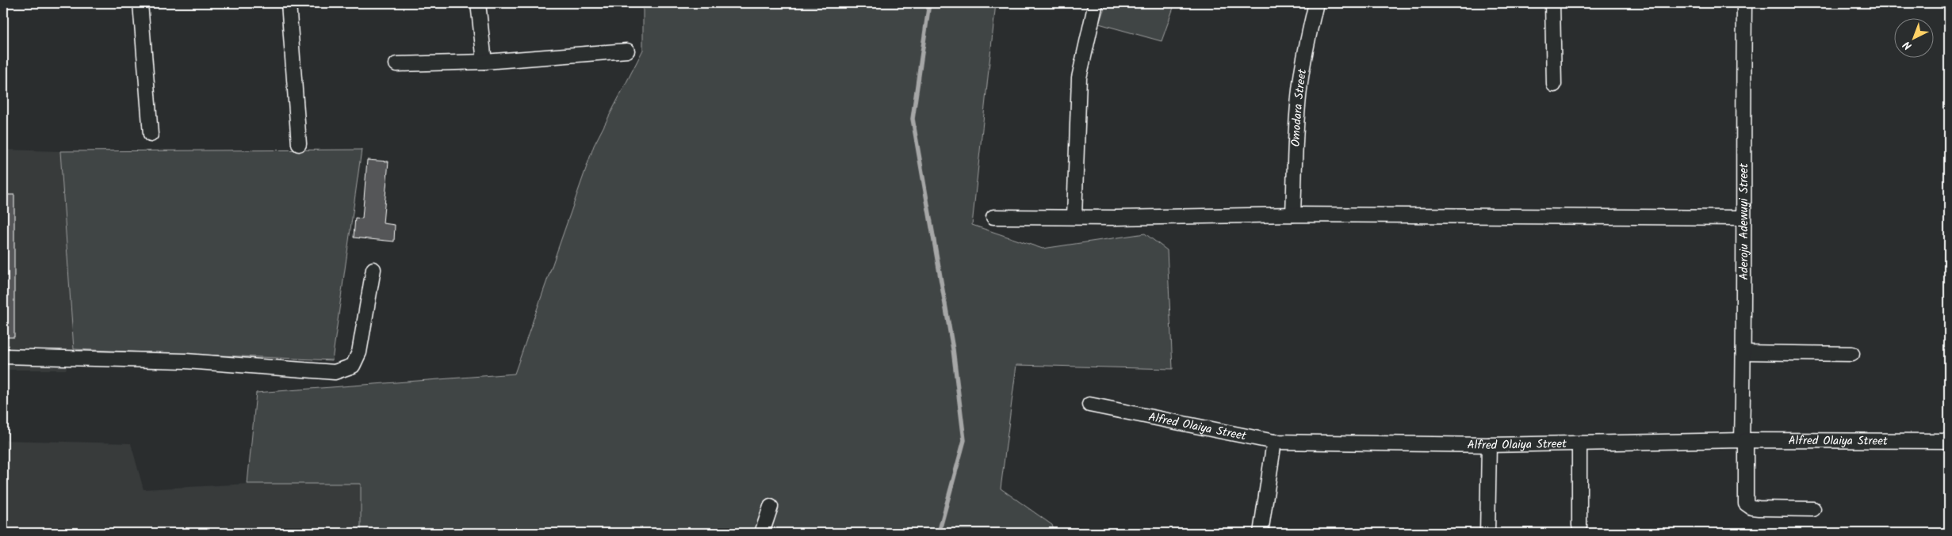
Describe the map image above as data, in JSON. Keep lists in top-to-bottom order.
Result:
{
  "streets": {
    "street": ["Omodara Street", "Aderoju Adewuyi Street", "Alfred Olaiya Street"]
  },
  "crossings": [
    ["Aderoju Adewuyi Street", "Alfred Olaiya Street"]
  ],
  "north": "bottom left"
}
